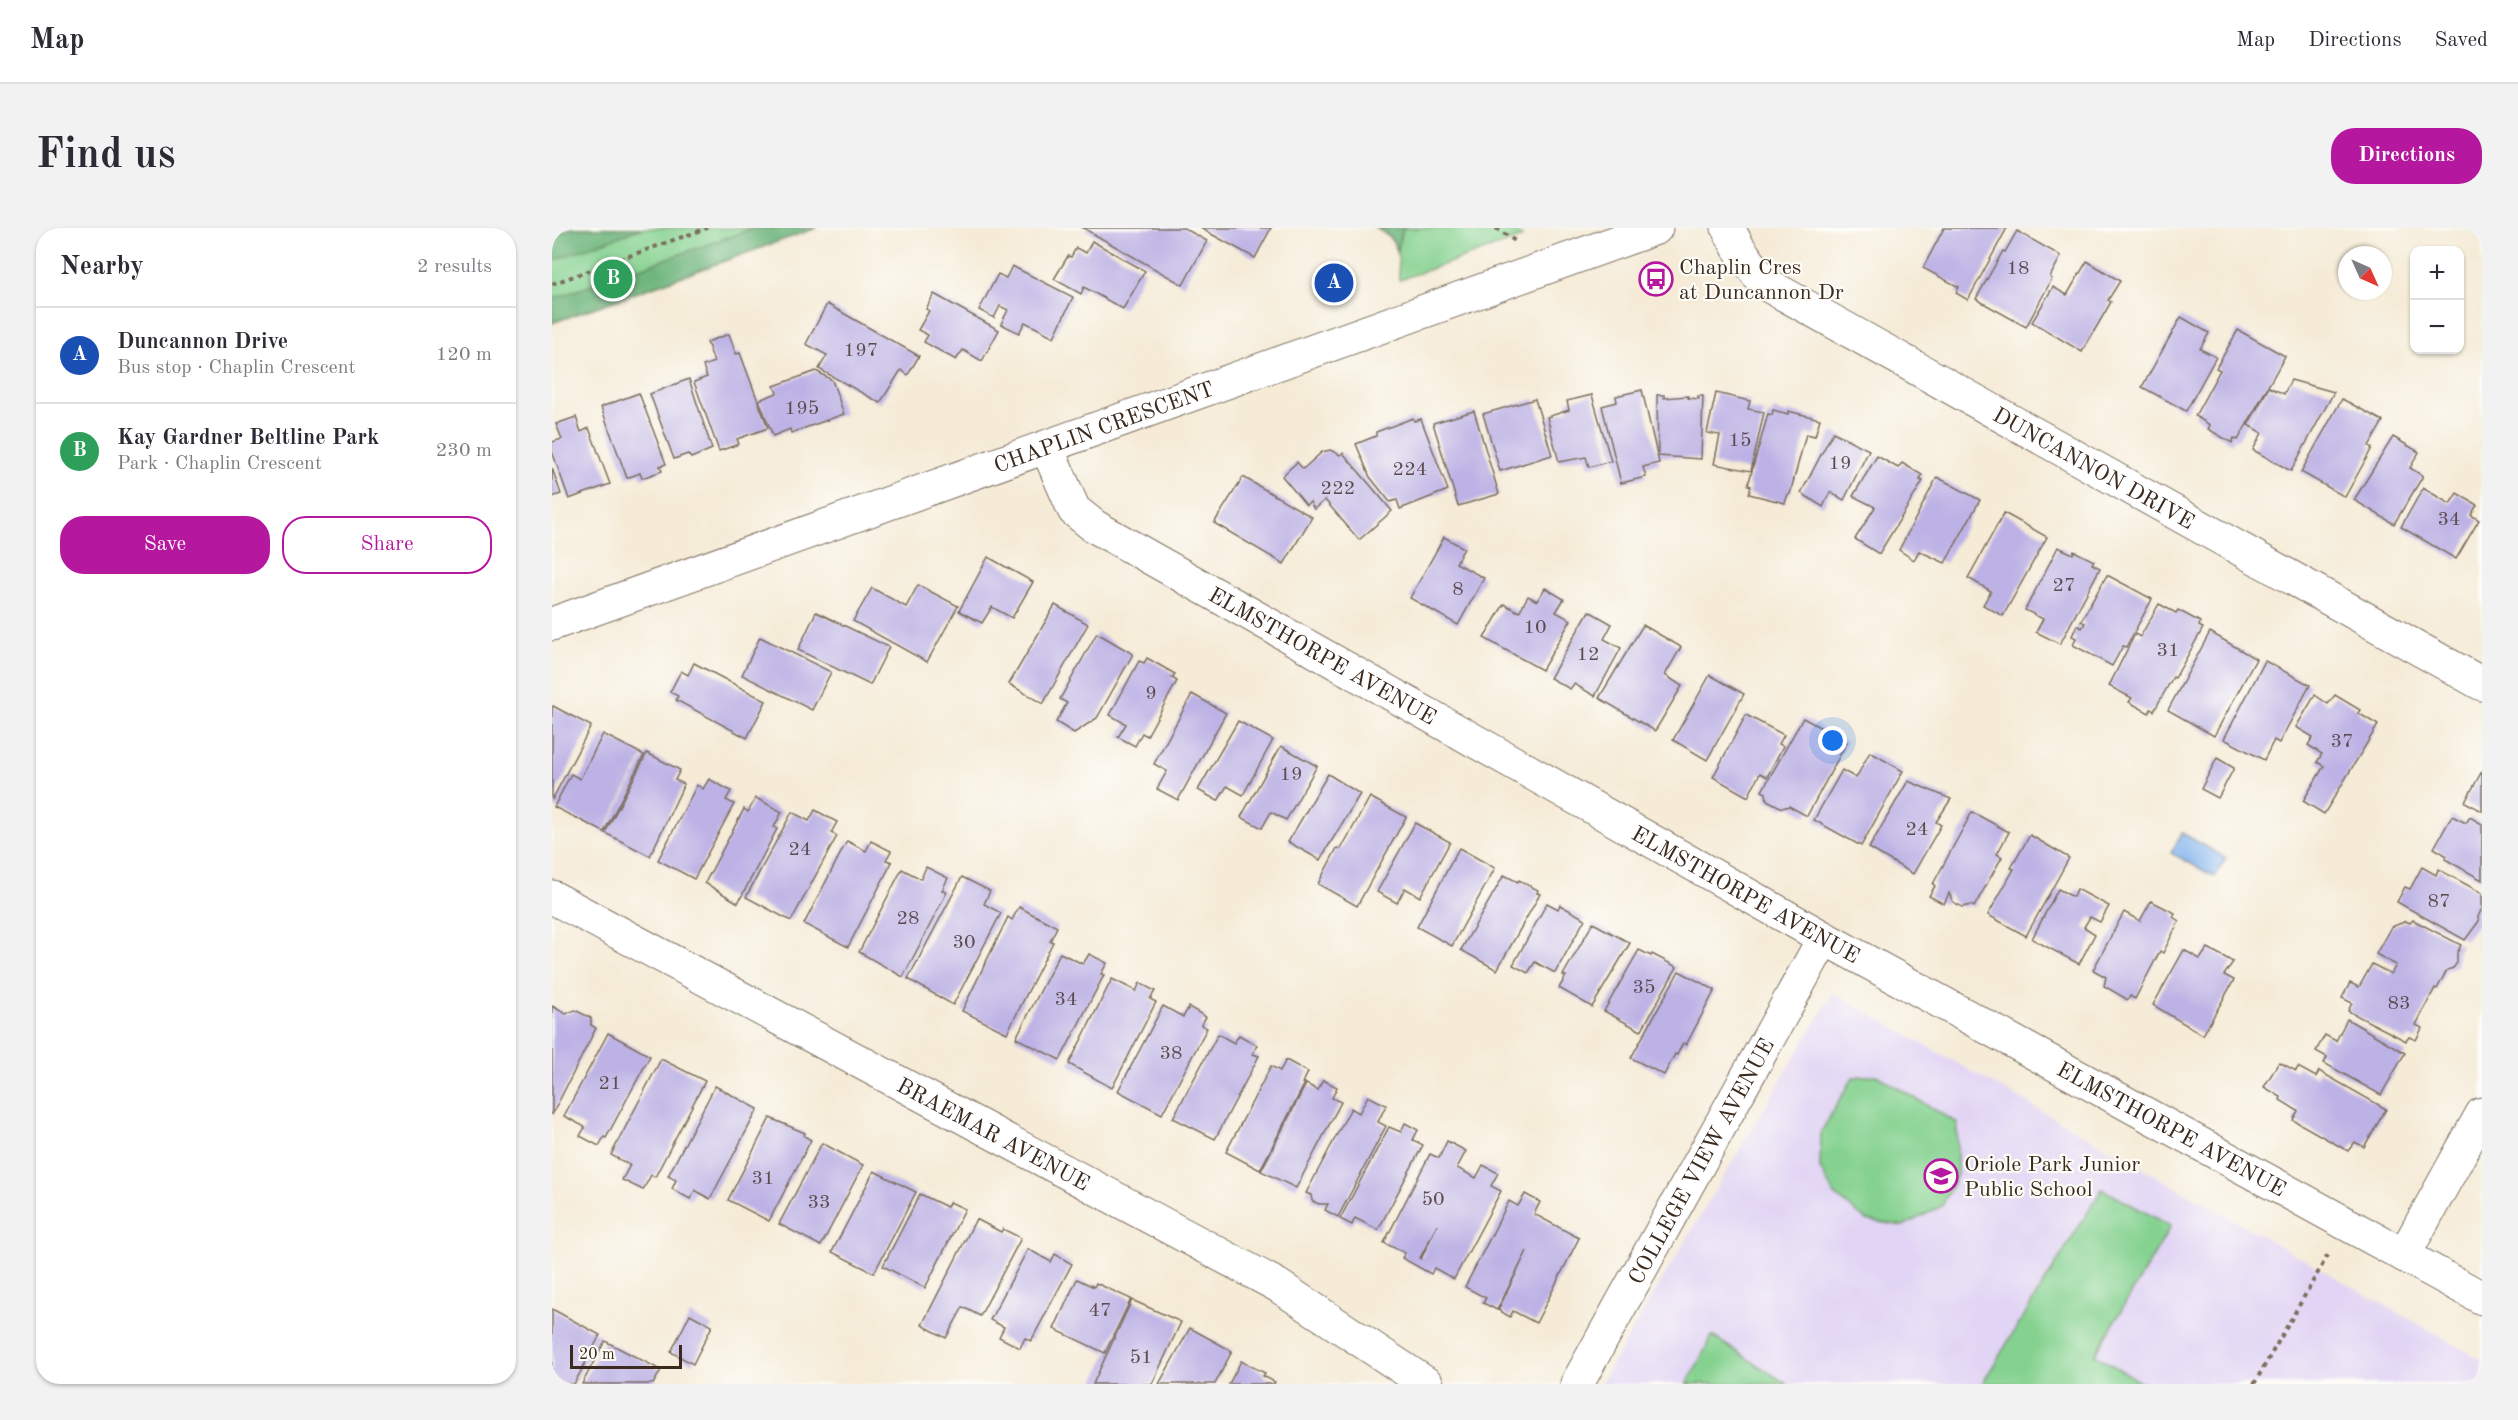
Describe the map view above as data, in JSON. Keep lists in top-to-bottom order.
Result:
{
  "streets": {
    "street": [
      "CHAPLIN CRESCENT",
      "DUNCANNON DRIVE",
      "ELMSTHORPE AVENUE",
      "BRAEMAR AVENUE",
      "COLLEGE VIEW AVENUE"
    ]
  },
  "crossings": [
    ["CHAPLIN CRESCENT", "ELMSTHORPE AVENUE"],
    ["ELMSTHORPE AVENUE", "COLLEGE VIEW AVENUE"]
  ],
  "places": {
    "bus stop": ["Chaplin Cres at Duncannon Dr"],
    "school or university": ["Oriole Park Junior Public School"]
  },
  "house_numbers": [
    "18",
    "197",
    "195",
    "15",
    "19",
    "224",
    "222",
    "34",
    "27",
    "8",
    "10",
    "31",
    "12",
    "9",
    "37",
    "19",
    "24",
    "24",
    "87",
    "28",
    "30",
    "35",
    "34",
    "83",
    "38",
    "21",
    "31",
    "50",
    "33",
    "47",
    "51"
  ],
  "scale_bar": "20 m",
  "north": "bottom right",
  "page": {
    "header": "Map",
    "nav": ["Map", "Directions", "Saved"],
    "buttons": [
      "Directions",
      ["Save", "Share"]
    ],
    "title": "Find us",
    "heading": ["Nearby", "2 results"],
    "map_buttons": ["+", "−"],
    "pins": ["B", "A"],
    "list": [
      {
        "mark": "A",
        "name": "Duncannon Drive",
        "note": "Bus stop · Chaplin Crescent",
        "value": "120 m"
      },
      {
        "mark": "B",
        "name": "Kay Gardner Beltline Park",
        "note": "Park · Chaplin Crescent",
        "value": "230 m"
      }
    ],
    "scale": "20 m"
  }
}
